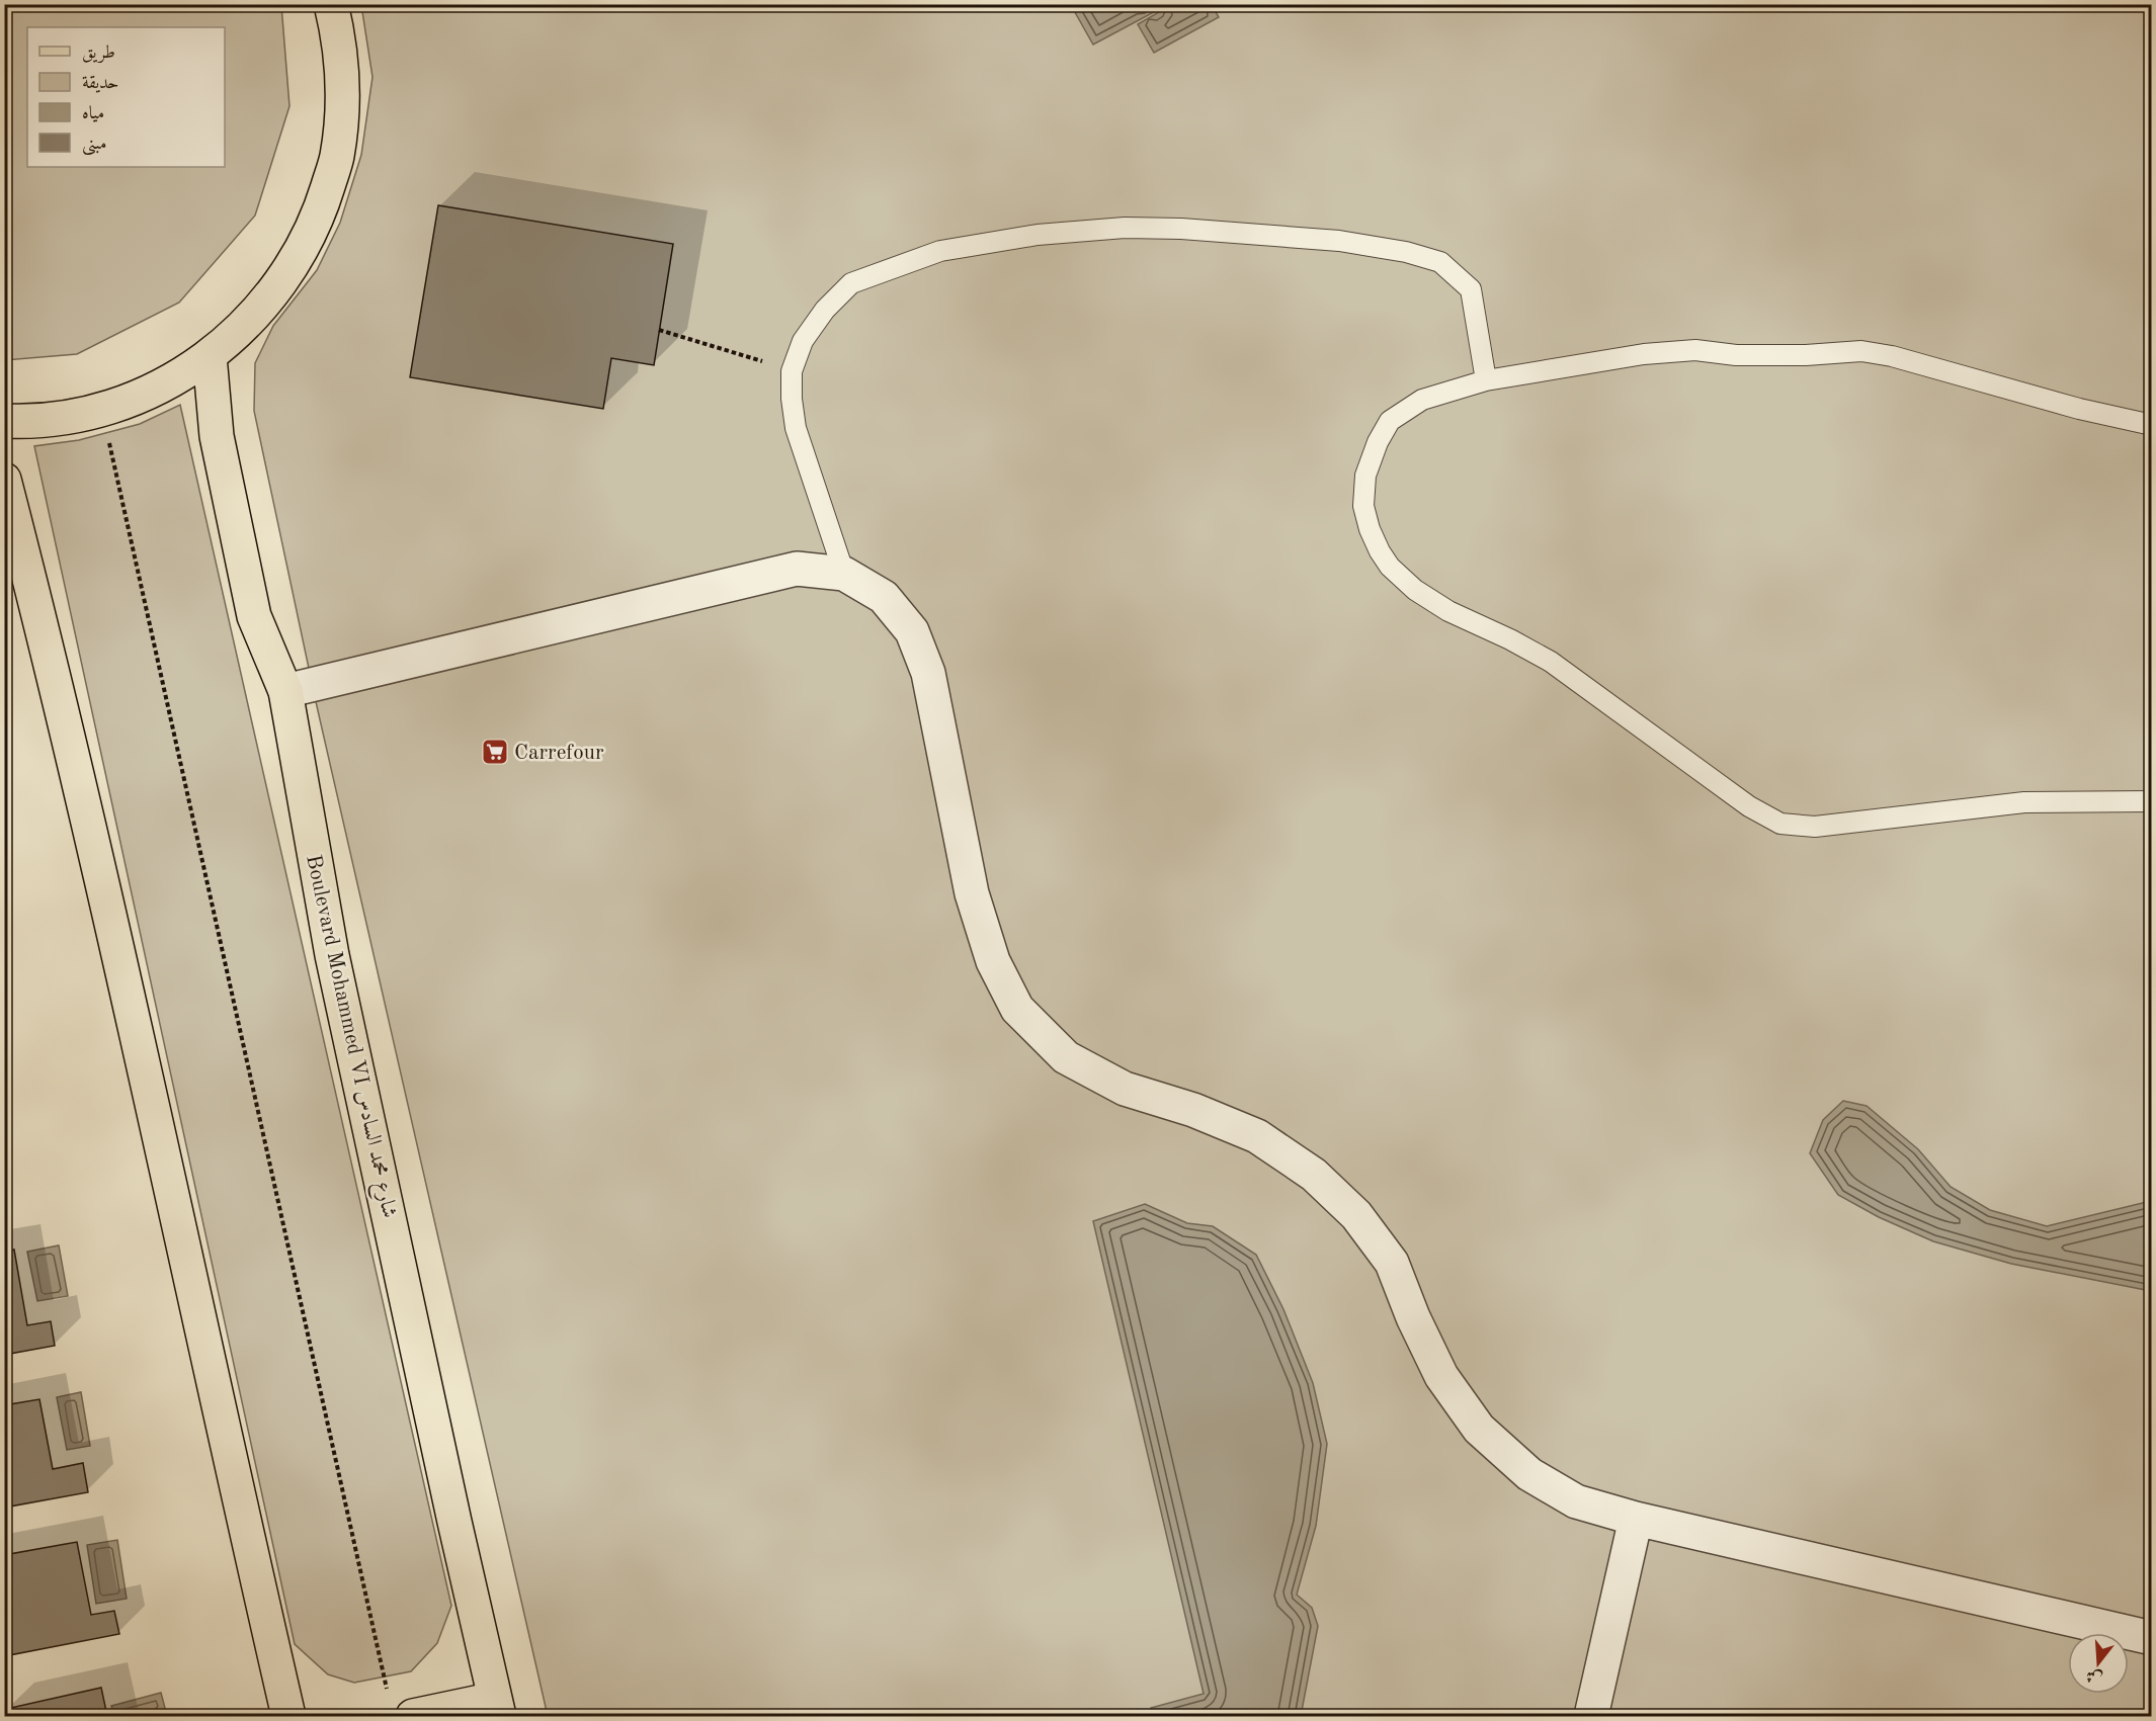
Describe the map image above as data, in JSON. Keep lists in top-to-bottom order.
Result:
{
  "streets": {
    "main road": ["Boulevard Mohammed VI شارع محمد السادس"]
  },
  "places": {
    "supermarket": ["Carrefour"]
  },
  "legend": [
    "طريق",
    "حديقة",
    "مياه",
    "مبنى"
  ],
  "north": "bottom"
}
